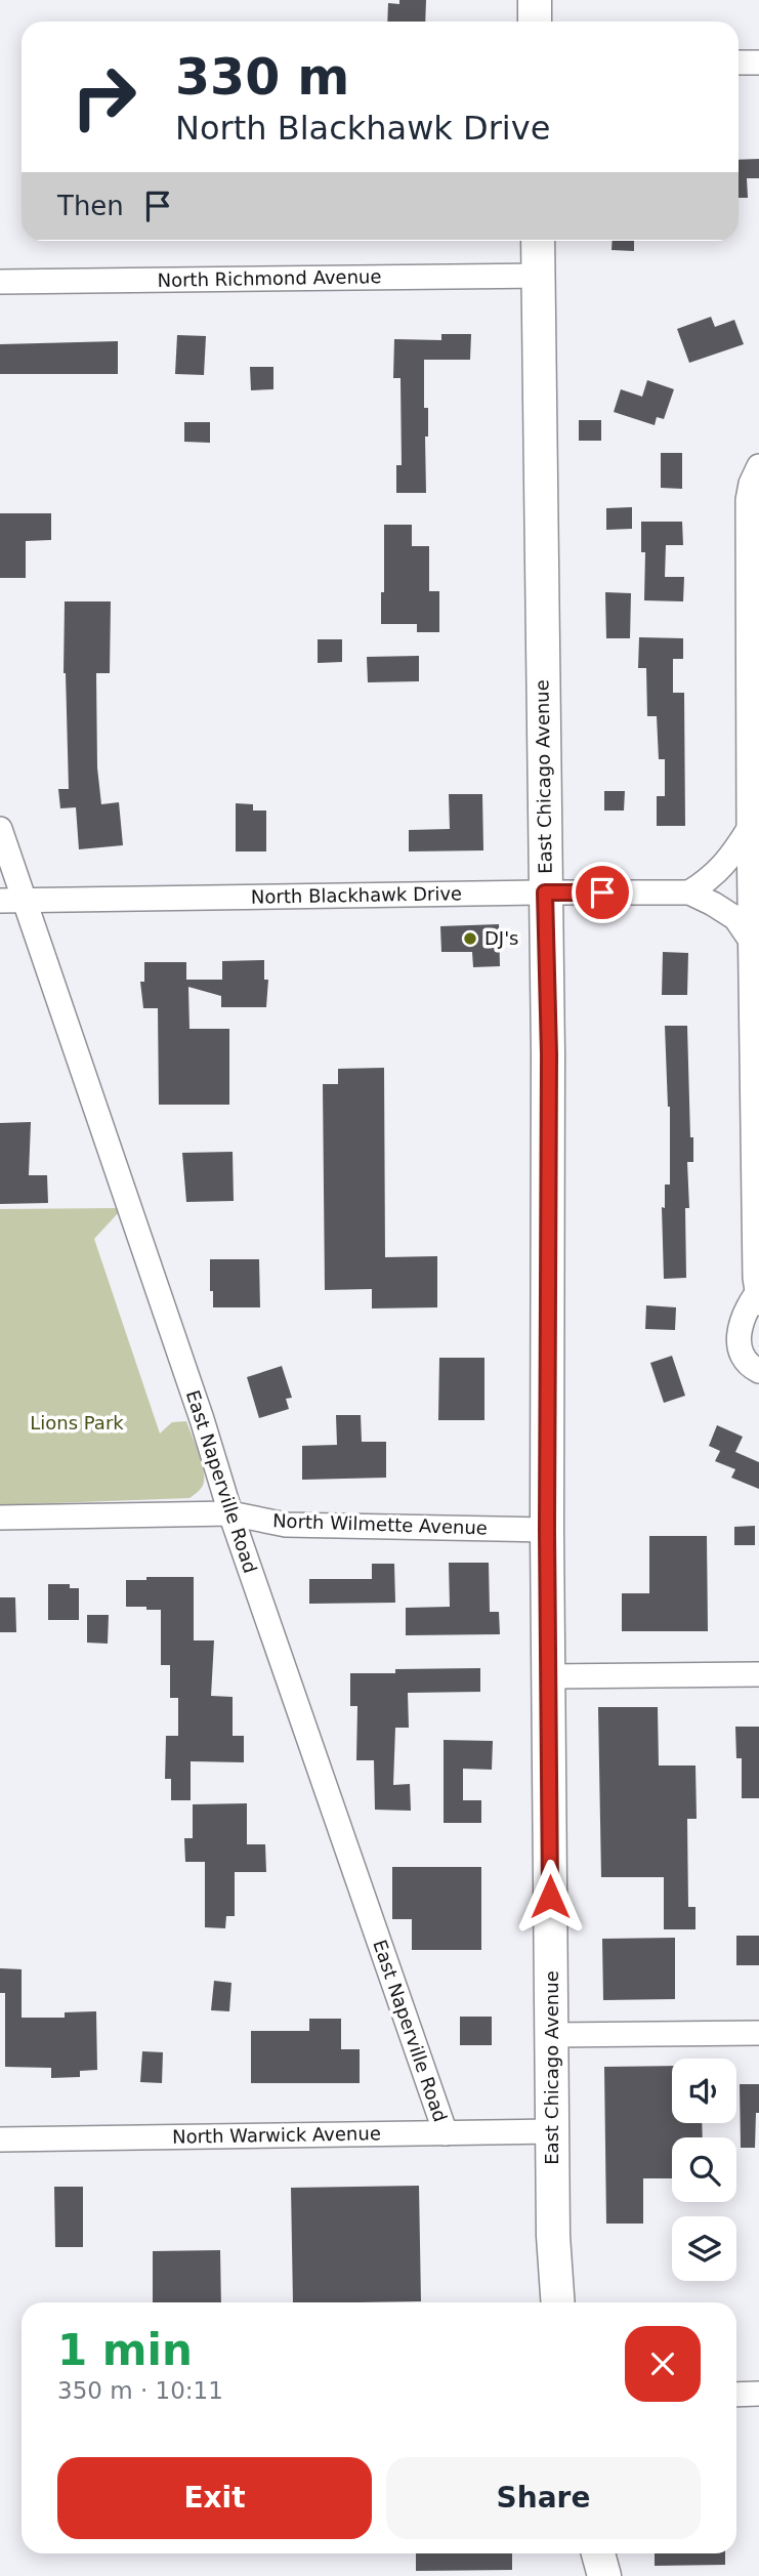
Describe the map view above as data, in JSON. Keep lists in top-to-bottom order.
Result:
{
  "streets": {
    "main road": ["East Chicago Avenue"],
    "street": [
      "North Richmond Avenue",
      "North Blackhawk Drive",
      "East Naperville Road",
      "North Wilmette Avenue",
      "North Warwick Avenue"
    ]
  },
  "crossings": [
    ["North Richmond Avenue", "East Chicago Avenue"],
    ["East Chicago Avenue", "North Blackhawk Drive"],
    ["East Chicago Avenue", "North Wilmette Avenue"],
    ["East Chicago Avenue", "North Warwick Avenue"],
    ["North Blackhawk Drive", "East Naperville Road"],
    ["East Naperville Road", "North Wilmette Avenue"],
    ["East Naperville Road", "North Warwick Avenue"]
  ],
  "parks": ["Lions Park"],
  "places": ["DJ's"],
  "page": {
    "turn": ["330 m", "North Blackhawk Drive"],
    "then": "Then",
    "heading": ["1 min", "350 m · 10:11"],
    "buttons": ["Exit", "Share"]
  }
}
